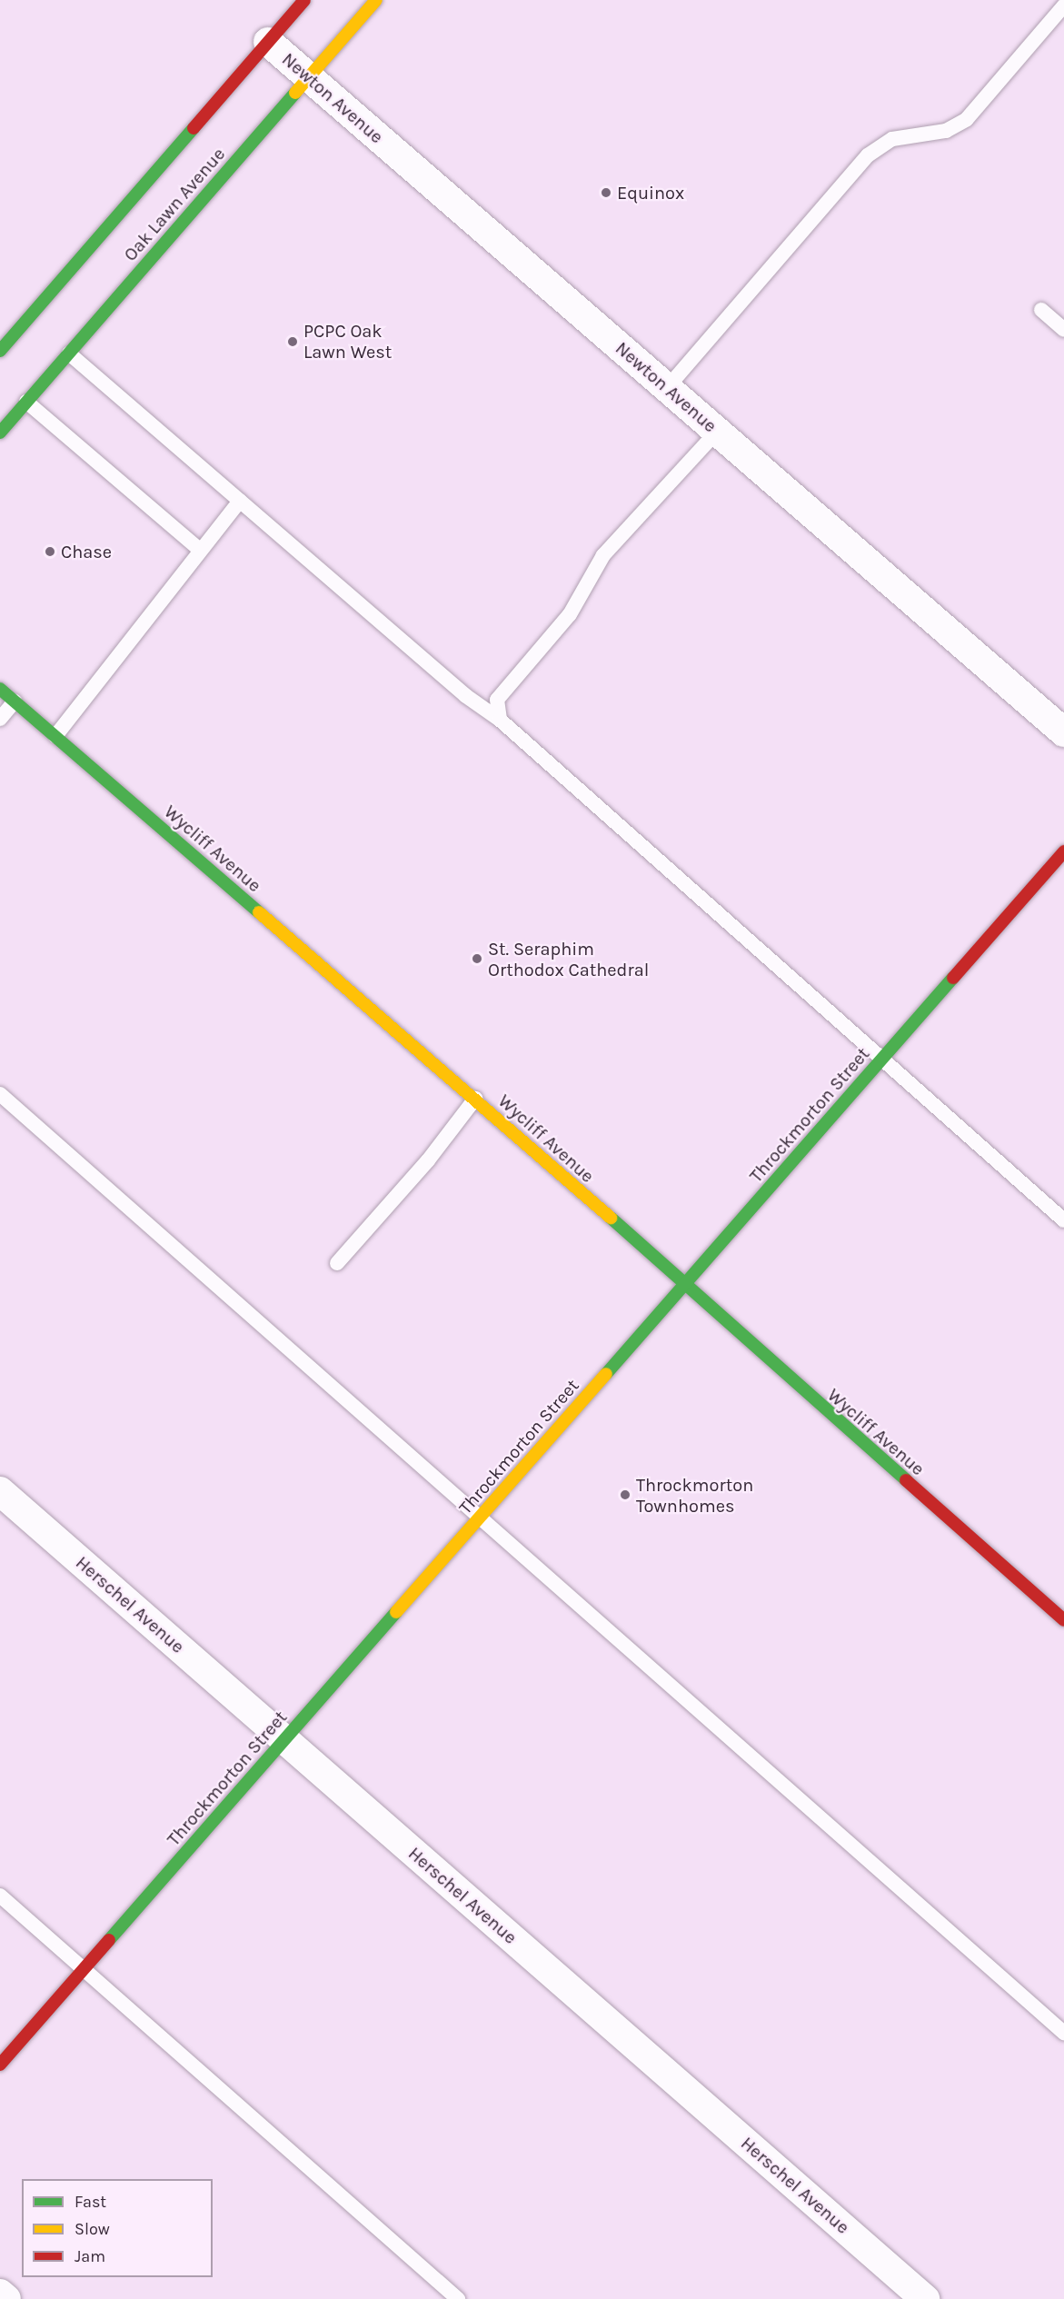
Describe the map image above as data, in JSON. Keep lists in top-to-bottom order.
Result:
{
  "streets": {
    "main road": ["Oak Lawn Avenue", "Wycliff Avenue", "Throckmorton Street"],
    "street": ["Newton Avenue", "Herschel Avenue"]
  },
  "crossings": [
    ["Newton Avenue", "Oak Lawn Avenue"],
    ["Wycliff Avenue", "Throckmorton Street"],
    ["Throckmorton Street", "Herschel Avenue"]
  ],
  "places": [
    "Equinox",
    "PCPC Oak Lawn West",
    "Chase",
    "St. Seraphim Orthodox Cathedral",
    "Throckmorton Townhomes"
  ],
  "legend": ["Fast", "Slow", "Jam"]
}
